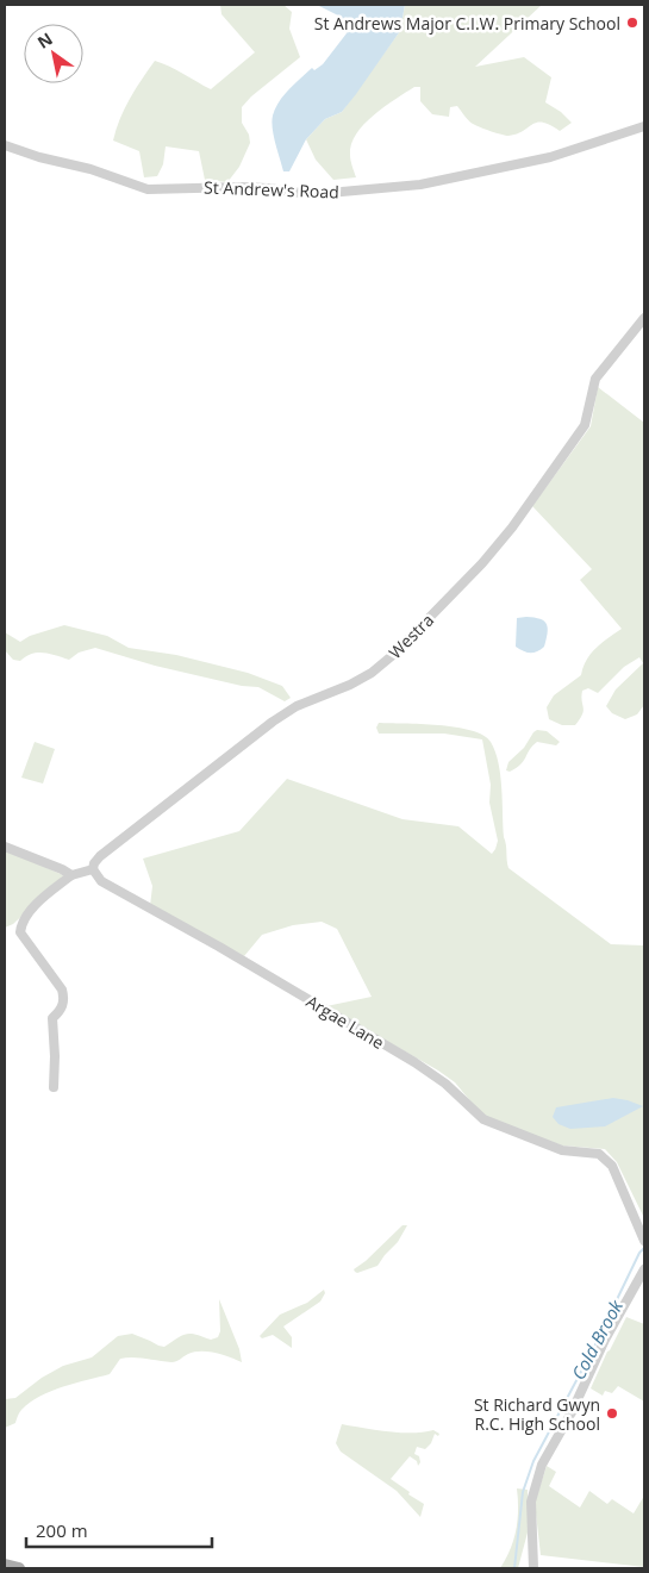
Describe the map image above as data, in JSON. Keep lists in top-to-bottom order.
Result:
{
  "streets": {
    "street": ["St Andrew's Road", "Westra", "Argae Lane"]
  },
  "crossings": [
    ["Westra", "Argae Lane"]
  ],
  "water": ["Cold Brook"],
  "places": ["St Andrews Major C.I.W. Primary School", "St Richard Gwyn R.C. High School"],
  "scale_bar": "200 m",
  "north": "top left"
}
